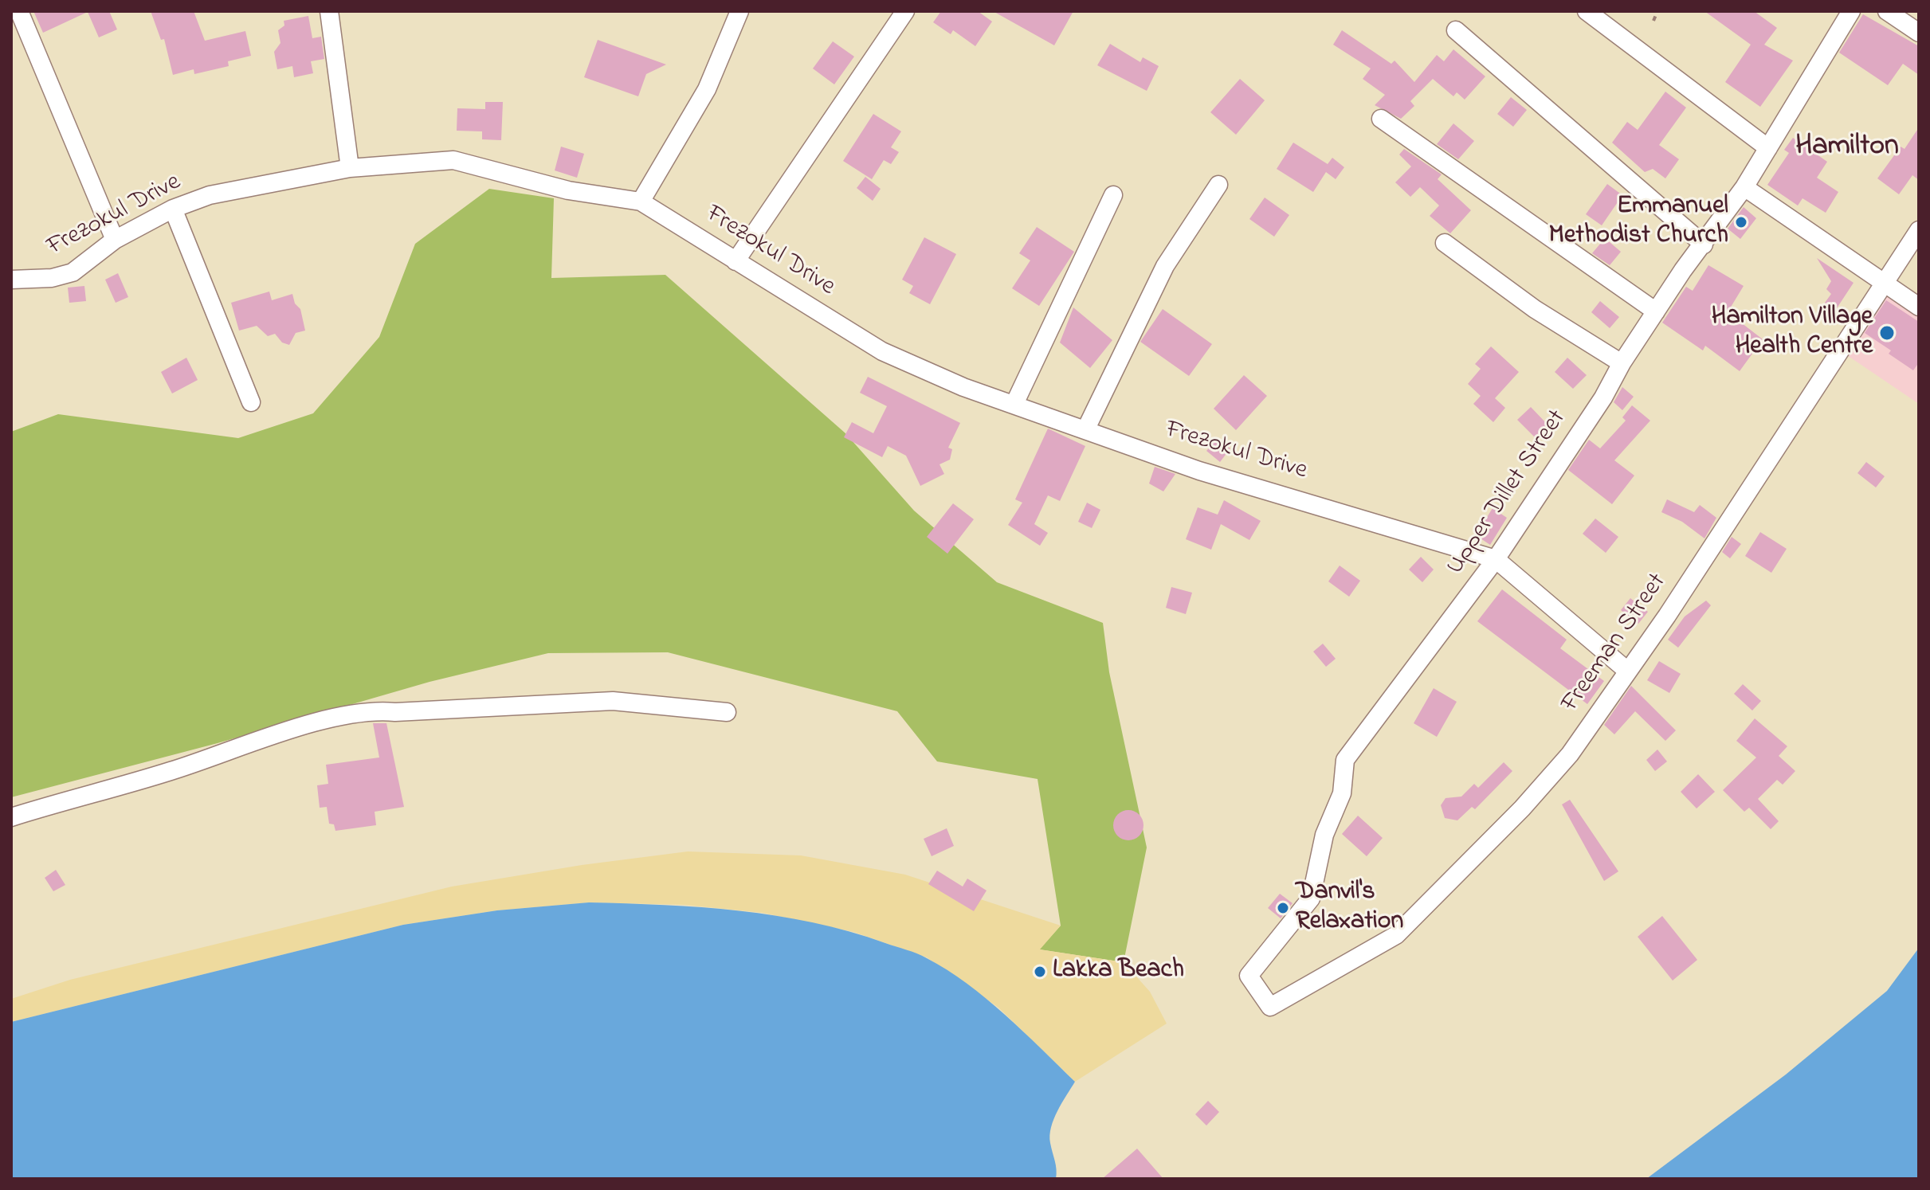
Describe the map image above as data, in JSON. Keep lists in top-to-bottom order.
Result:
{
  "streets": {
    "street": ["Frezokul Drive", "Upper Dillet Street", "Freeman Street"]
  },
  "crossings": [
    ["Frezokul Drive", "Upper Dillet Street"],
    ["Upper Dillet Street", "Freeman Street"]
  ],
  "districts": ["Hamilton"],
  "places": [
    "Emmanuel Methodist Church",
    "Hamilton Village Health Centre",
    "Danvil's Relaxation",
    "Lakka Beach"
  ]
}
